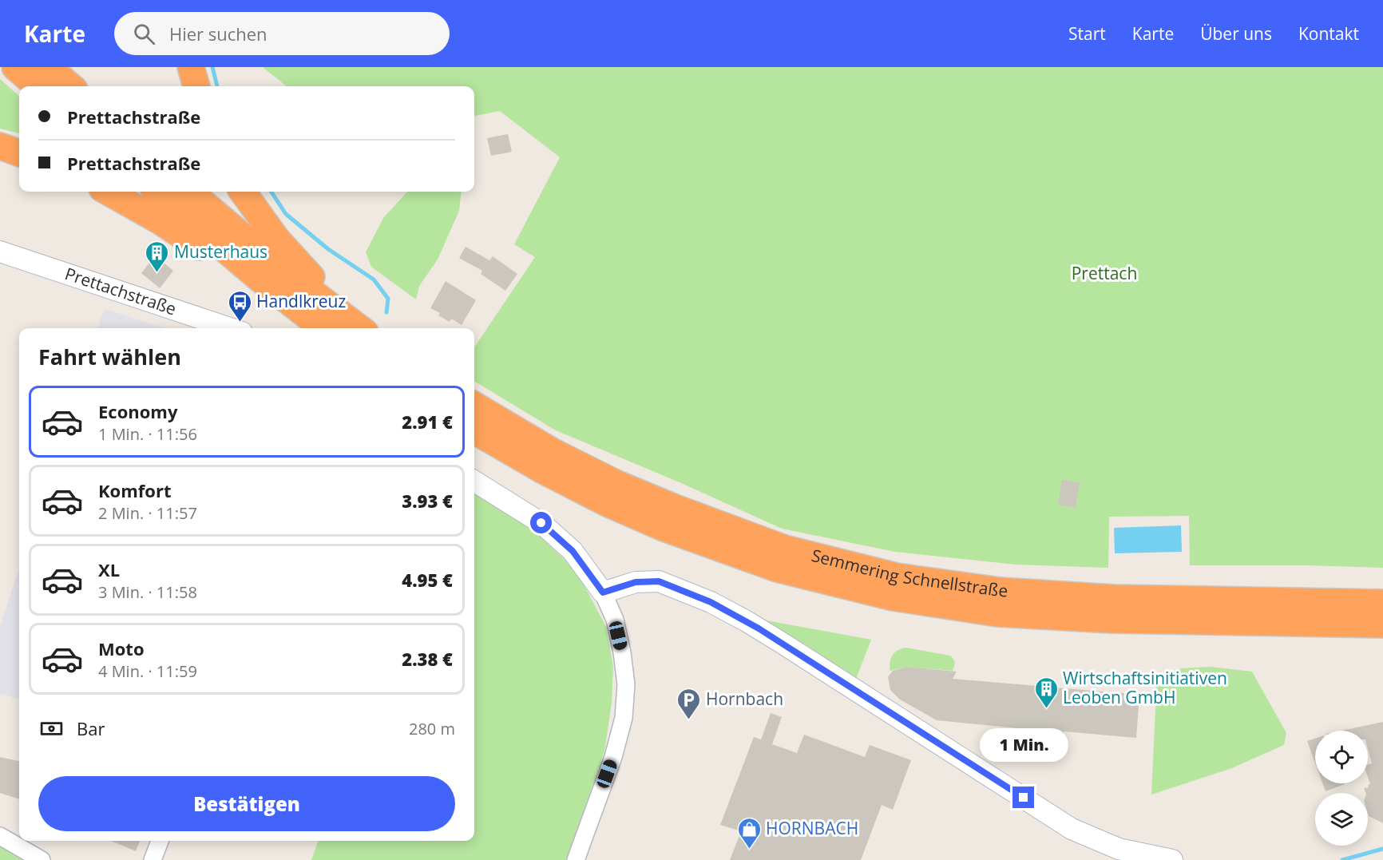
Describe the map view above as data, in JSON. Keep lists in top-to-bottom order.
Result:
{
  "streets": {
    "highway": ["Semmering Schnellstraße"],
    "street": ["Prettachstraße"]
  },
  "parks": ["Prettach"],
  "places": {
    "building": ["Musterhaus", "Wirtschaftsinitiativen Leoben GmbH"],
    "bus stop": ["Handlkreuz"],
    "parking": ["Hornbach"],
    "shop": ["HORNBACH"]
  },
  "page": {
    "header": "Karte",
    "search": "Hier suchen",
    "nav": [
      "Start",
      "Karte",
      "Über uns",
      "Kontakt"
    ],
    "banner": ["Prettachstraße", "Prettachstraße"],
    "heading": "Fahrt wählen",
    "list": [
      {
        "name": "Economy",
        "note": "1 Min. · 11:56",
        "value": "2.91 €"
      },
      {
        "name": "Komfort",
        "note": "2 Min. · 11:57",
        "value": "3.93 €"
      },
      {
        "name": "XL",
        "note": "3 Min. · 11:58",
        "value": "4.95 €"
      },
      {
        "name": "Moto",
        "note": "4 Min. · 11:59",
        "value": "2.38 €"
      }
    ],
    "pay": ["Bar", "280 m"],
    "bubble": "1 Min.",
    "buttons": "Bestätigen"
  }
}
